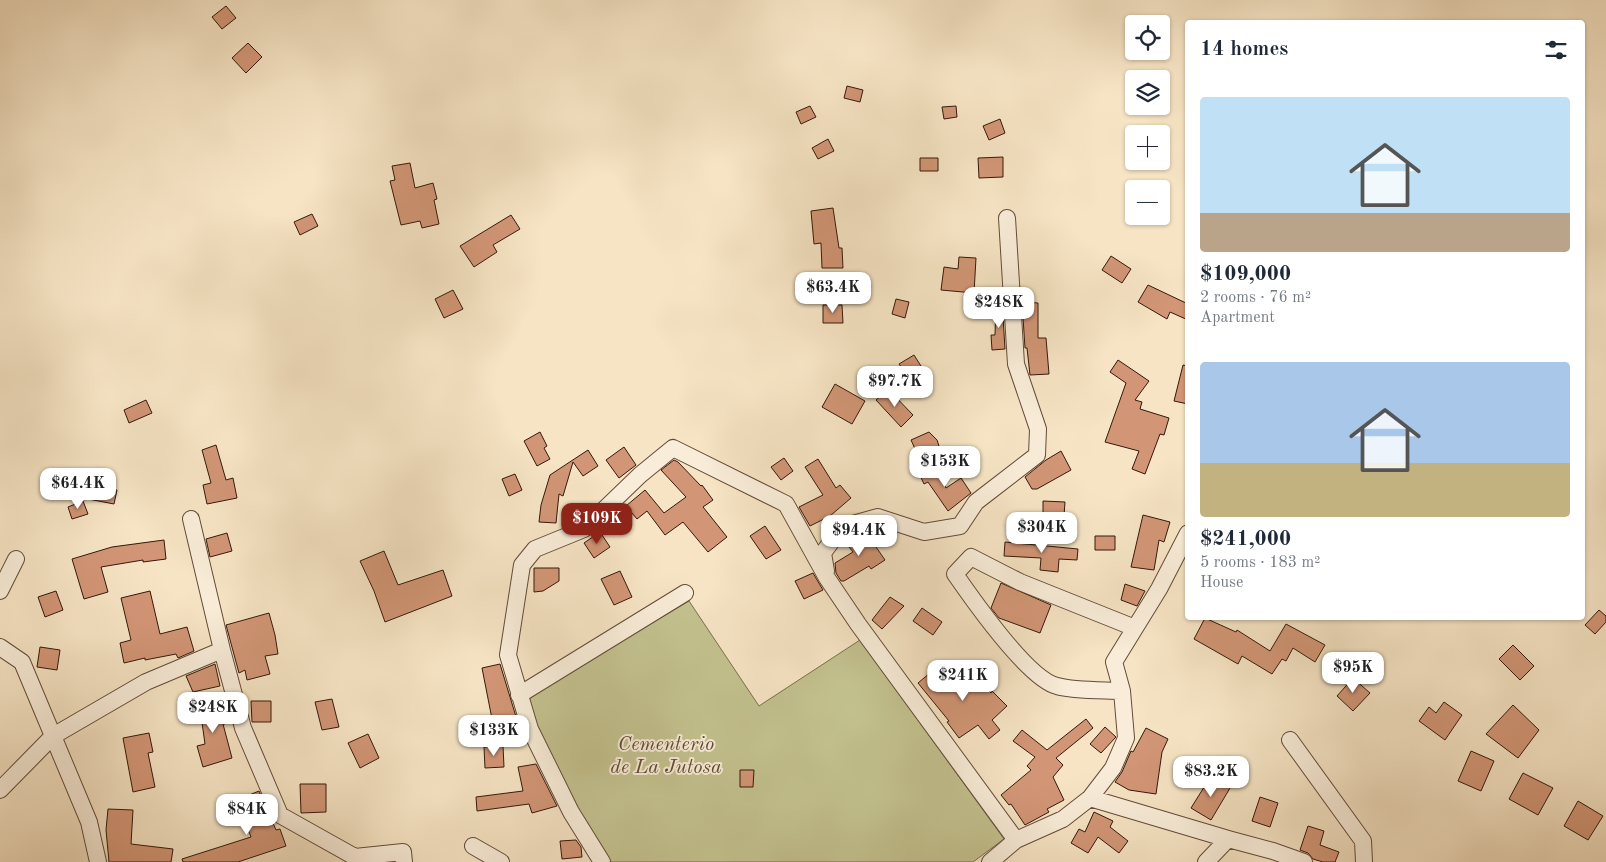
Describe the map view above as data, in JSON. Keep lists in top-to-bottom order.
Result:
{
  "parks": ["Cementerio de La Jutosa"],
  "page": {
    "map_buttons": ["+", "−"],
    "heading": "14 homes",
    "list": [
      {
        "name": "$109,000",
        "note": "2 rooms · 76 m² · Apartment"
      },
      {
        "name": "$241,000",
        "note": "5 rooms · 183 m² · House"
      }
    ],
    "price": [
      "$63.4K",
      "$248K",
      "$97.7K",
      "$153K",
      "$64.4K",
      "$109K",
      "$304K",
      "$94.4K",
      "$95K",
      "$241K",
      "$248K",
      "$133K",
      "$83.2K",
      "$84K"
    ]
  }
}
